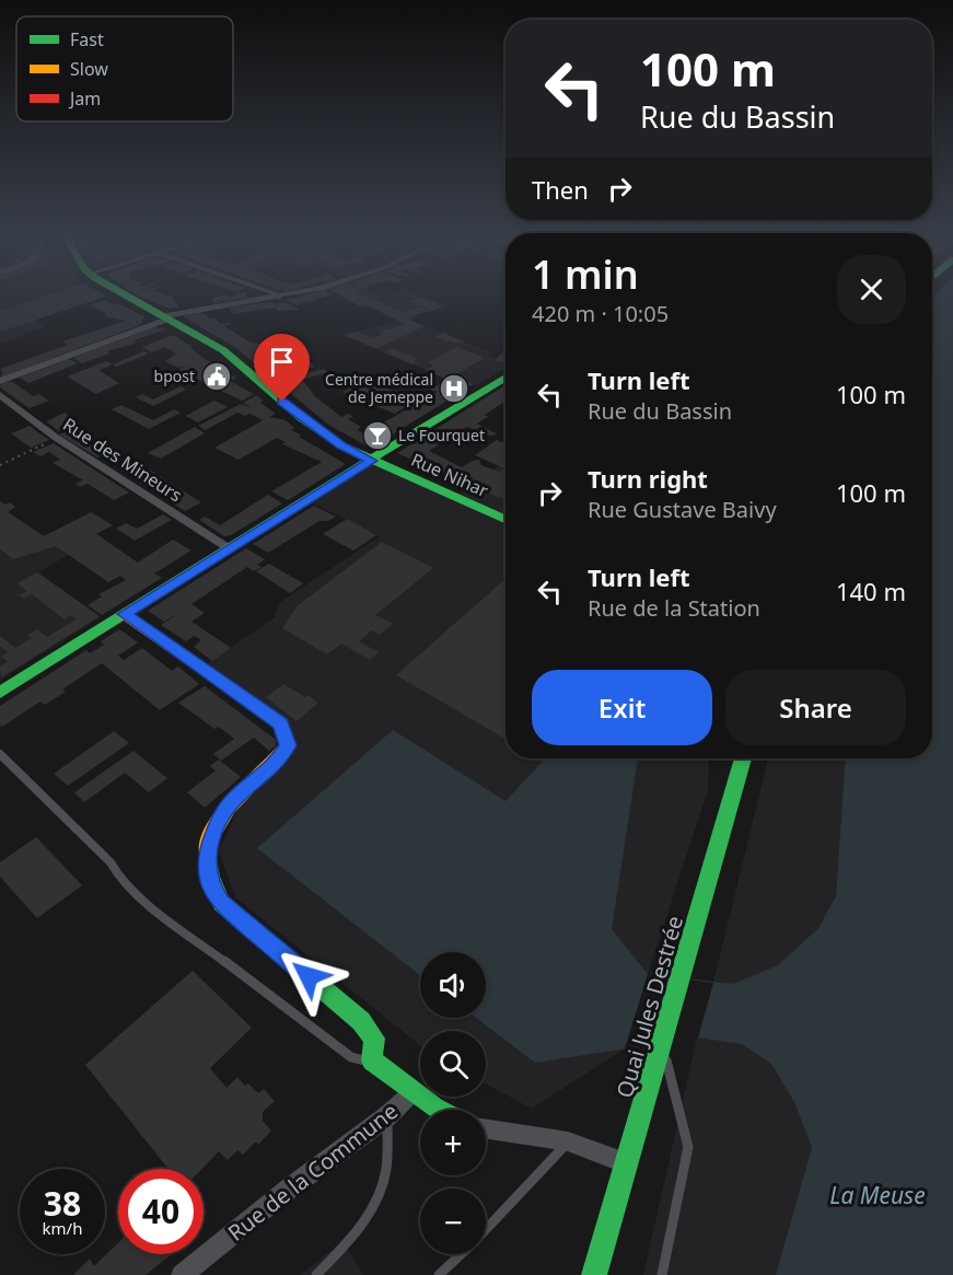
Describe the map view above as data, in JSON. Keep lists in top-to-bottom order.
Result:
{
  "streets": {
    "street": [
      "Rue des Mineurs",
      "Rue Nihar",
      "Quai Jules Destrée",
      "Rue de la Commune"
    ]
  },
  "water": ["La Meuse"],
  "places": {
    "public building": ["bpost"],
    "hospital": ["Centre médical de Jemeppe"],
    "bar": ["Le Fourquet"]
  },
  "legend": ["Fast", "Slow", "Jam"],
  "page": {
    "turn": ["100 m", "Rue du Bassin"],
    "then": "Then",
    "heading": ["1 min", "420 m · 10:05"],
    "list": [
      {
        "name": "Turn left",
        "note": "Rue du Bassin",
        "value": "100 m"
      },
      {
        "name": "Turn right",
        "note": "Rue Gustave Baivy",
        "value": "100 m"
      },
      {
        "name": "Turn left",
        "note": "Rue de la Station",
        "value": "140 m"
      }
    ],
    "buttons": ["Exit", "Share"],
    "map_buttons": ["+", "−"],
    "speed": "38 km/h",
    "limit": "40"
  }
}
